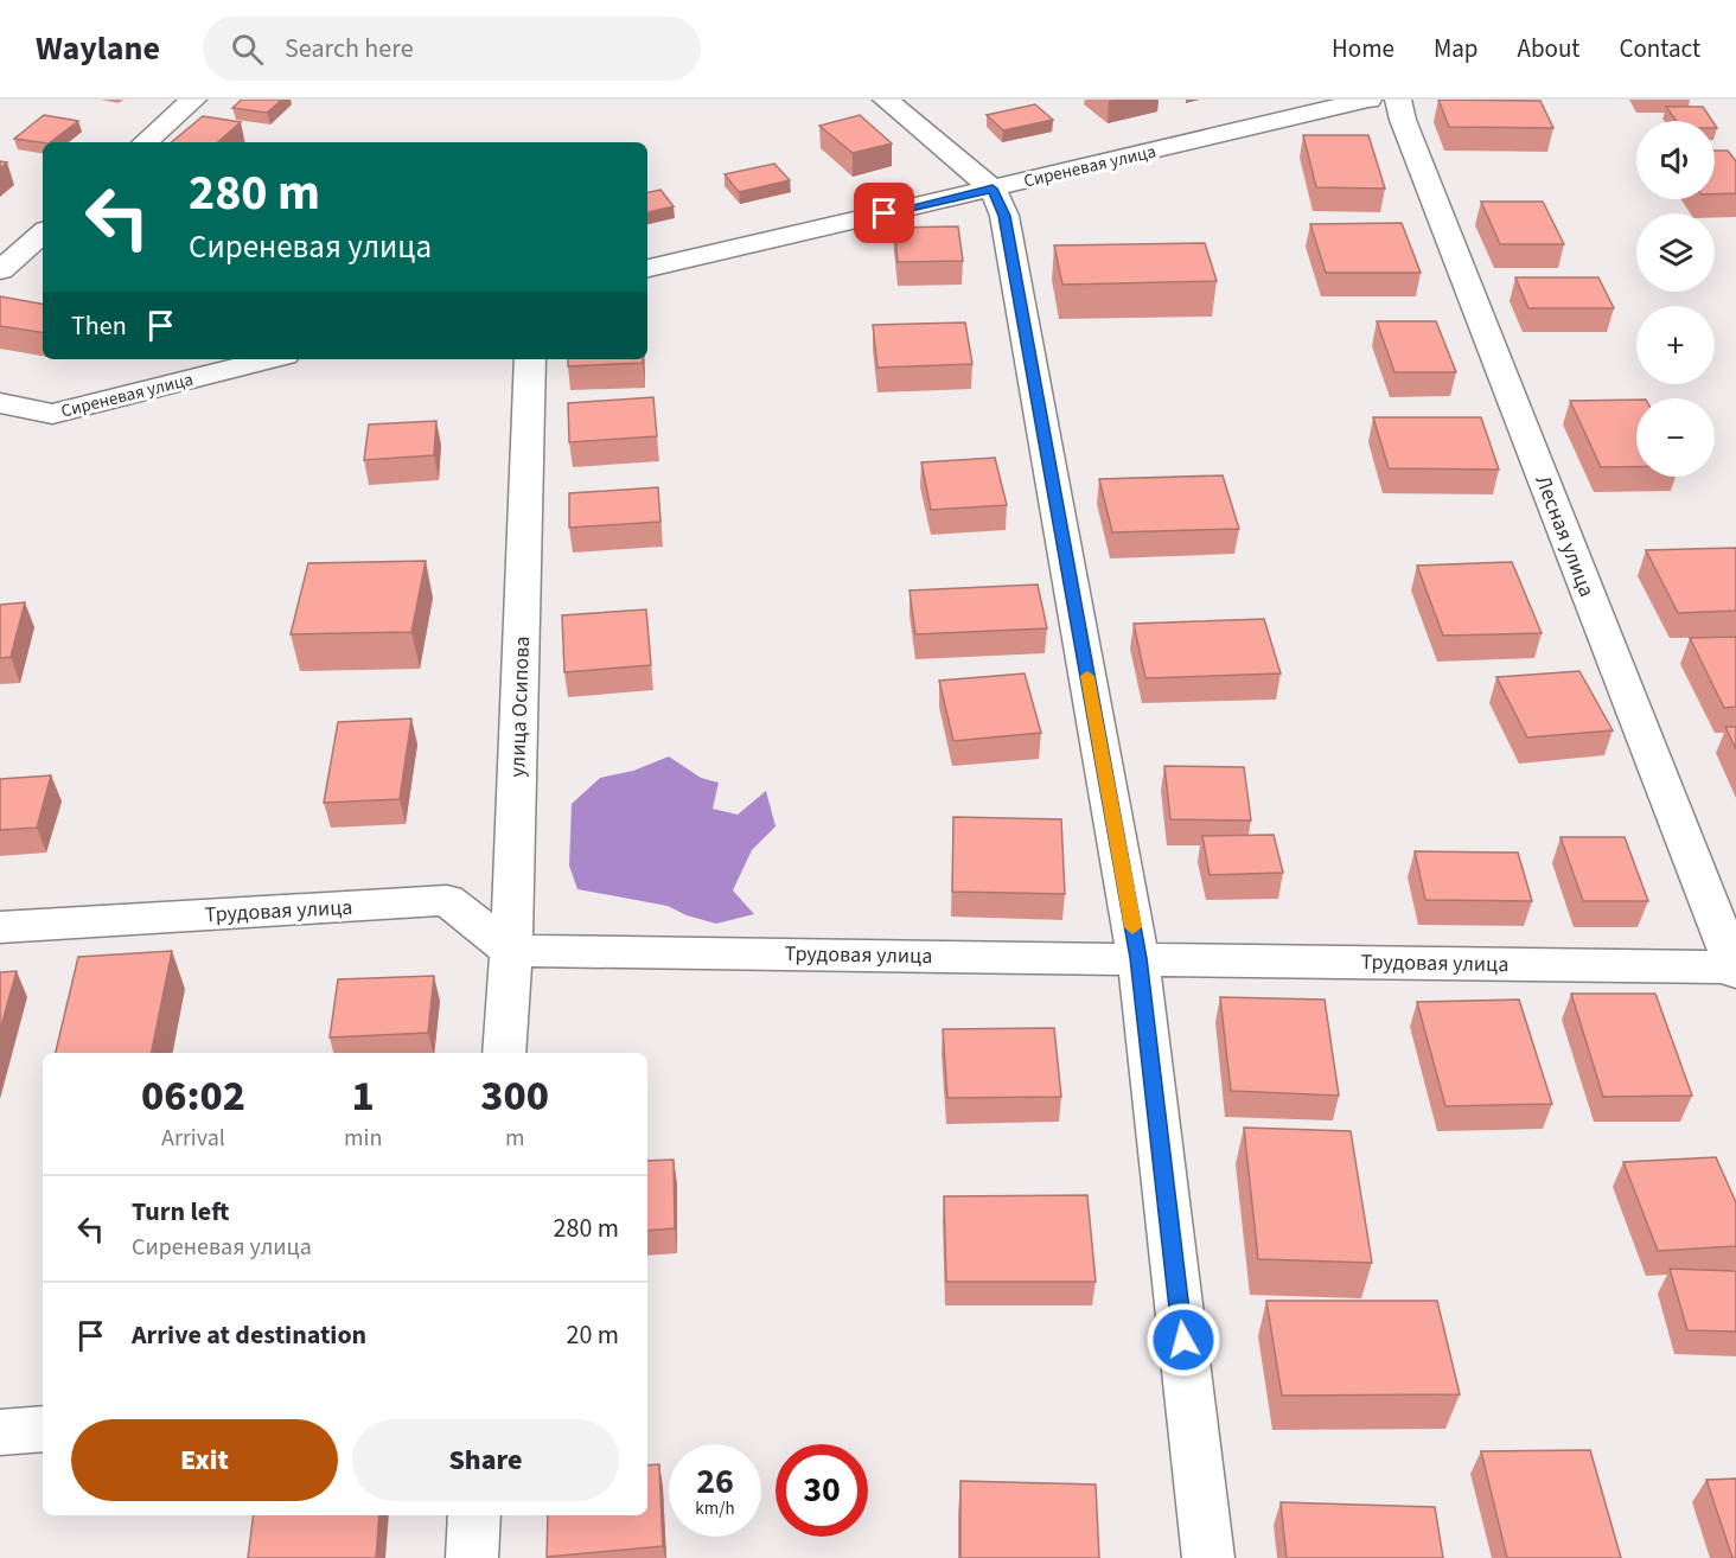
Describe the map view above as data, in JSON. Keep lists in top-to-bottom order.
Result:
{
  "streets": {
    "street": [
      "Сиреневая улица",
      "Лесная улица",
      "улица Осипова",
      "Трудовая улица"
    ]
  },
  "crossings": [
    ["Лесная улица", "Трудовая улица"],
    ["улица Осипова", "Трудовая улица"]
  ],
  "page": {
    "header": "Waylane",
    "search": "Search here",
    "nav": [
      "Home",
      "Map",
      "About",
      "Contact"
    ],
    "map_buttons": ["+", "−"],
    "turn": ["280 m", "Сиреневая улица"],
    "then": "Then",
    "eta": [
      "06:02",
      "Arrival",
      "1",
      "min",
      "300",
      "m"
    ],
    "list": [
      {
        "name": "Turn left",
        "note": "Сиреневая улица",
        "value": "280 m"
      },
      {
        "name": "Arrive at destination",
        "value": "20 m"
      }
    ],
    "buttons": ["Exit", "Share"],
    "speed": "26 km/h",
    "limit": "30"
  }
}
